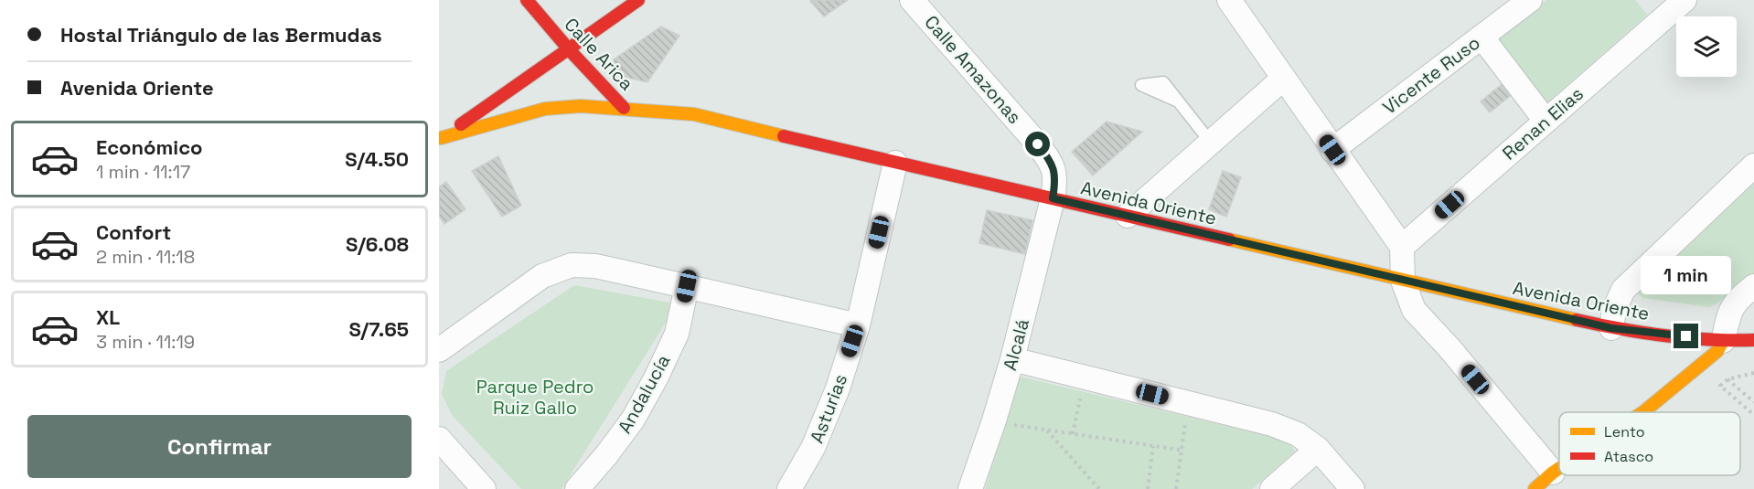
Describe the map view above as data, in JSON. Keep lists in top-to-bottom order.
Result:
{
  "streets": {
    "main road": ["Calle Arica", "Avenida Oriente"],
    "street": [
      "Calle Amazonas",
      "Vicente Ruso",
      "Renan Elias",
      "Alcalá",
      "Andalucía",
      "Asturias"
    ]
  },
  "crossings": [
    ["Calle Arica", "Avenida Oriente"],
    ["Calle Amazonas", "Avenida Oriente"],
    ["Calle Amazonas", "Alcalá"],
    ["Avenida Oriente", "Alcalá"],
    ["Avenida Oriente", "Asturias"]
  ],
  "parks": ["Parque Pedro Ruiz Gallo"],
  "legend": ["Lento", "Atasco"],
  "page": {
    "banner": ["Hostal Triángulo de las Bermudas", "Avenida Oriente"],
    "list": [
      {
        "name": "Económico",
        "note": "1 min · 11:17",
        "value": "S/4.50"
      },
      {
        "name": "Confort",
        "note": "2 min · 11:18",
        "value": "S/6.08"
      },
      {
        "name": "XL",
        "note": "3 min · 11:19",
        "value": "S/7.65"
      }
    ],
    "bubble": "1 min",
    "buttons": "Confirmar"
  }
}
